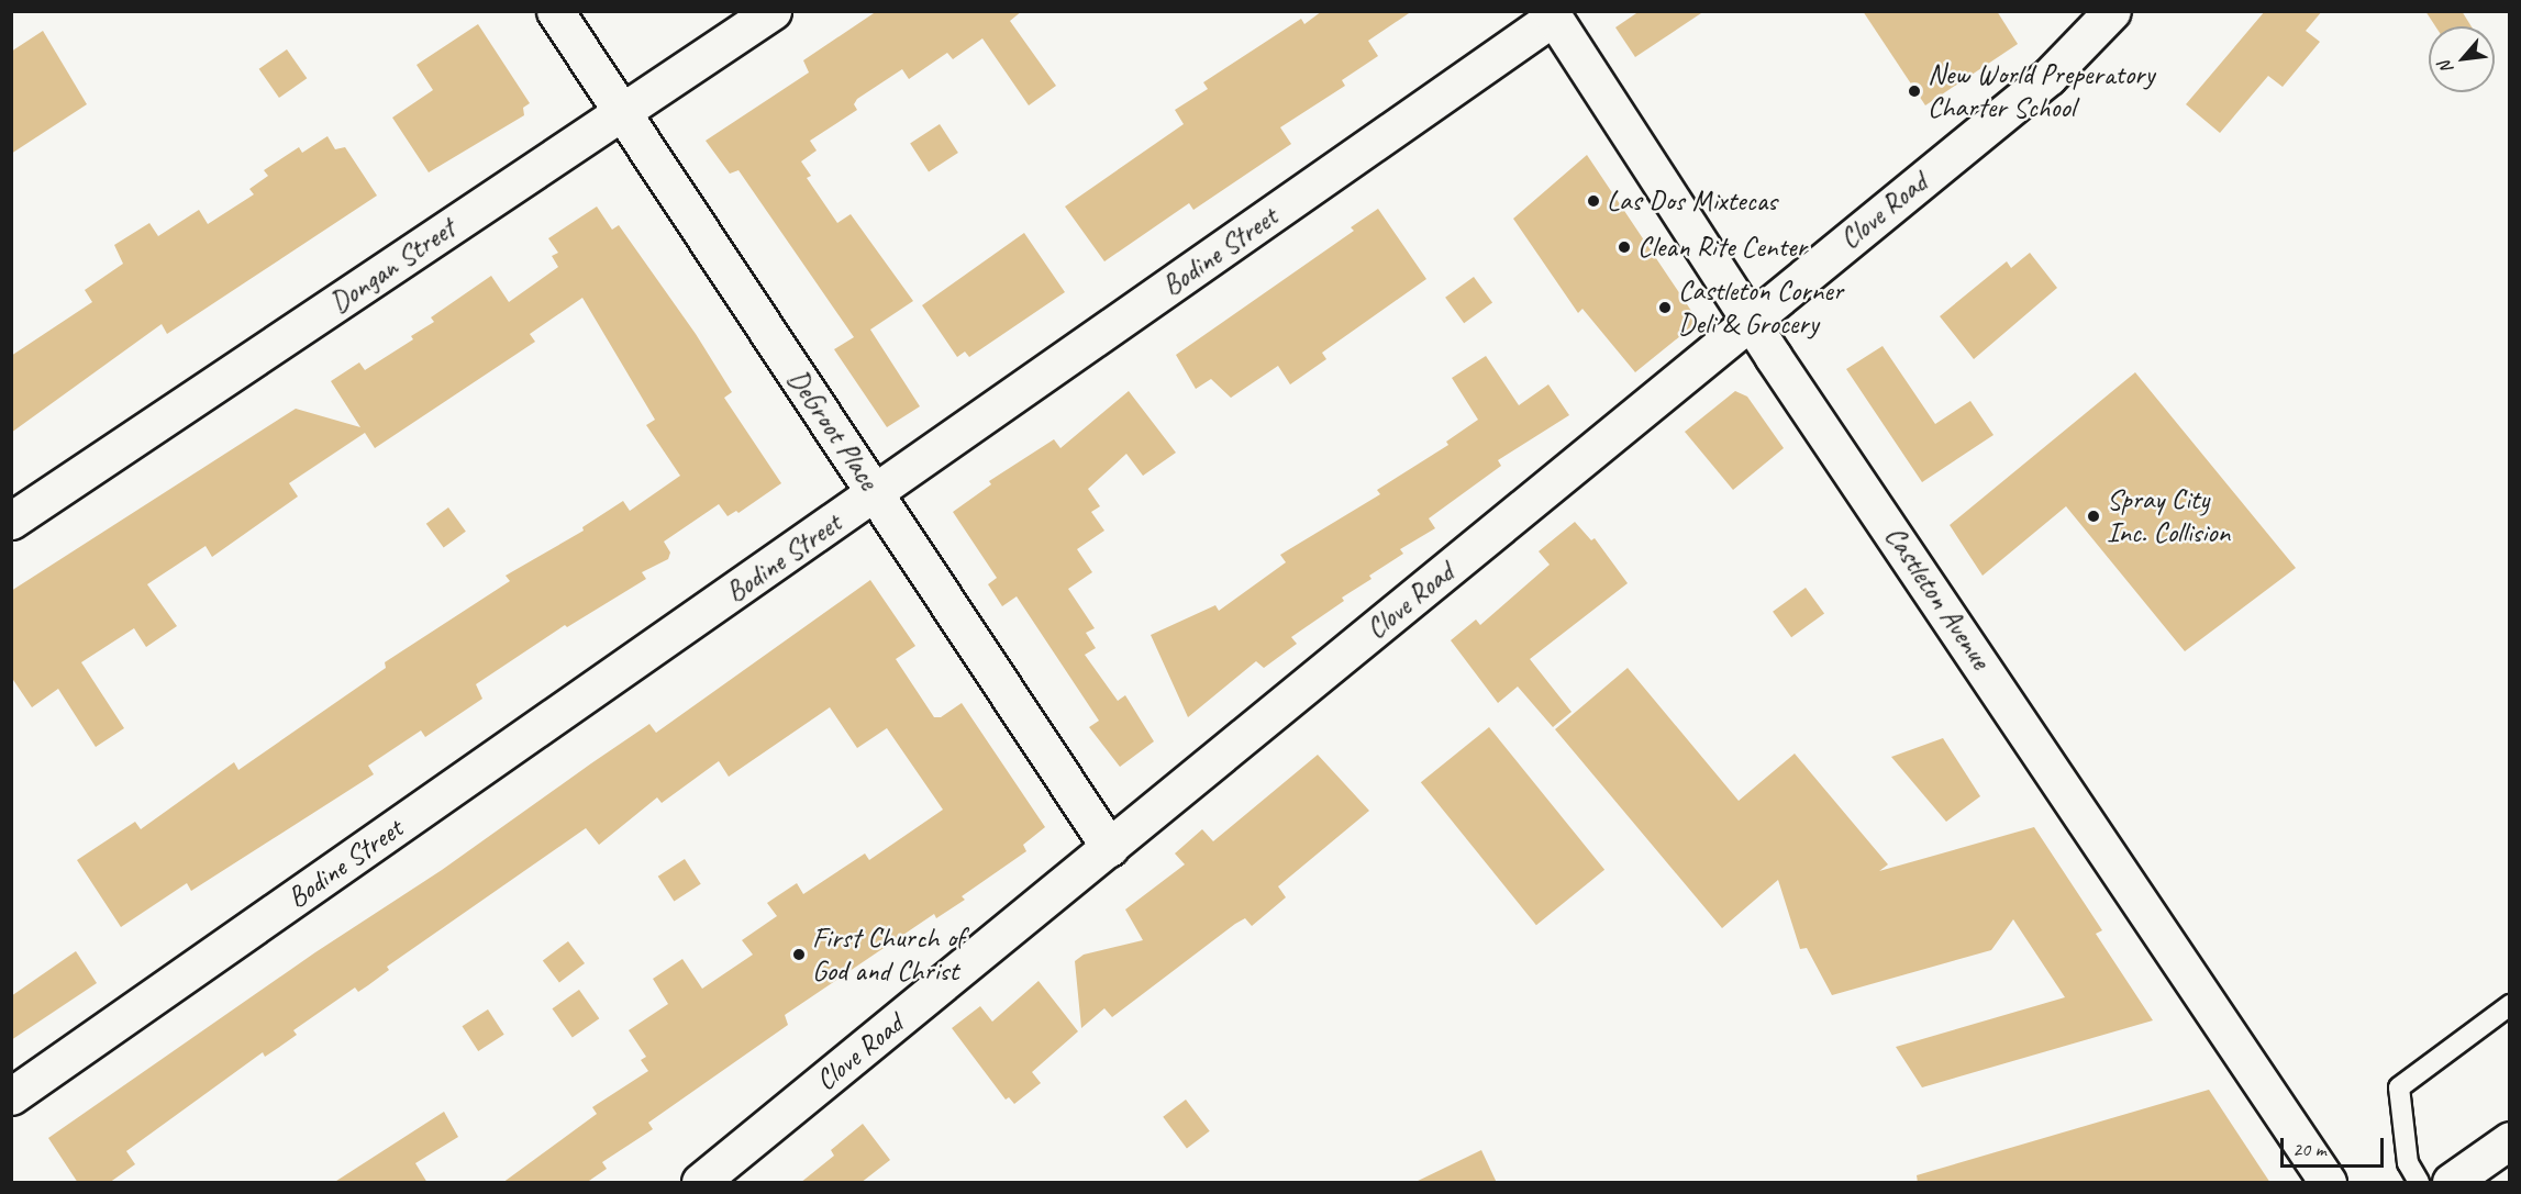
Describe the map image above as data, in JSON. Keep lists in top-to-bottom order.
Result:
{
  "streets": {
    "street": [
      "Clove Road",
      "Bodine Street",
      "Dongan Street",
      "DeGroot Place",
      "Castleton Avenue"
    ]
  },
  "crossings": [
    ["Clove Road", "DeGroot Place"],
    ["Clove Road", "Castleton Avenue"],
    ["Bodine Street", "DeGroot Place"],
    ["Bodine Street", "Castleton Avenue"],
    ["Dongan Street", "DeGroot Place"]
  ],
  "places": [
    "New World Preperatory Charter School",
    "Las Dos Mixtecas",
    "Clean Rite Center",
    "Castleton Corner Deli & Grocery",
    "Spray City Inc. Collision",
    "First Church of God and Christ"
  ],
  "scale_bar": "20 m",
  "north": "bottom left"
}
